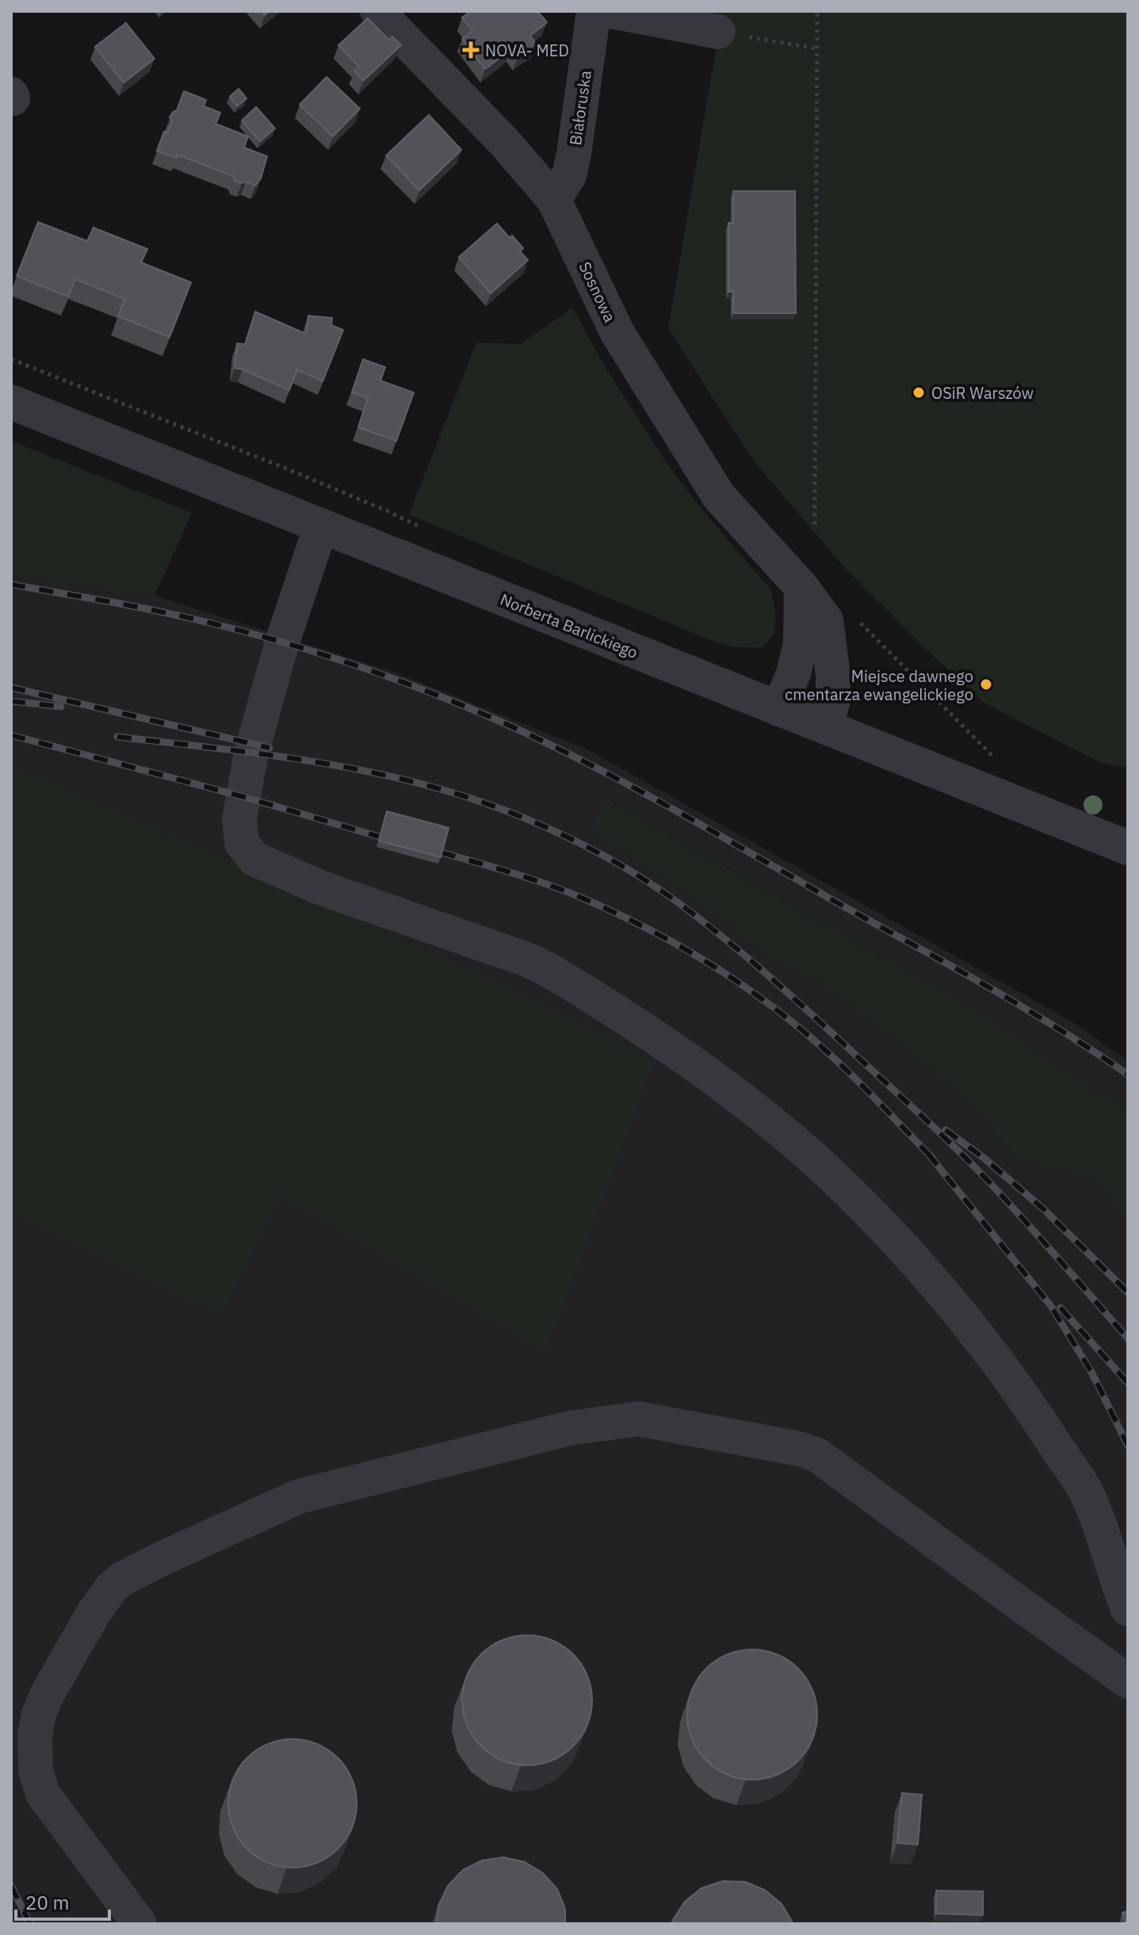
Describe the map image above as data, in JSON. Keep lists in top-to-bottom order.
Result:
{
  "streets": {
    "street": ["Białoruska", "Sosnowa", "Norberta Barlickiego"]
  },
  "crossings": [
    ["Białoruska", "Sosnowa"],
    ["Sosnowa", "Norberta Barlickiego"]
  ],
  "places": {
    "health": ["NOVA- MED"],
    "other": ["OSiR Warszów", "Miejsce dawnego cmentarza ewangelickiego"]
  },
  "scale_bar": "20 m"
}
